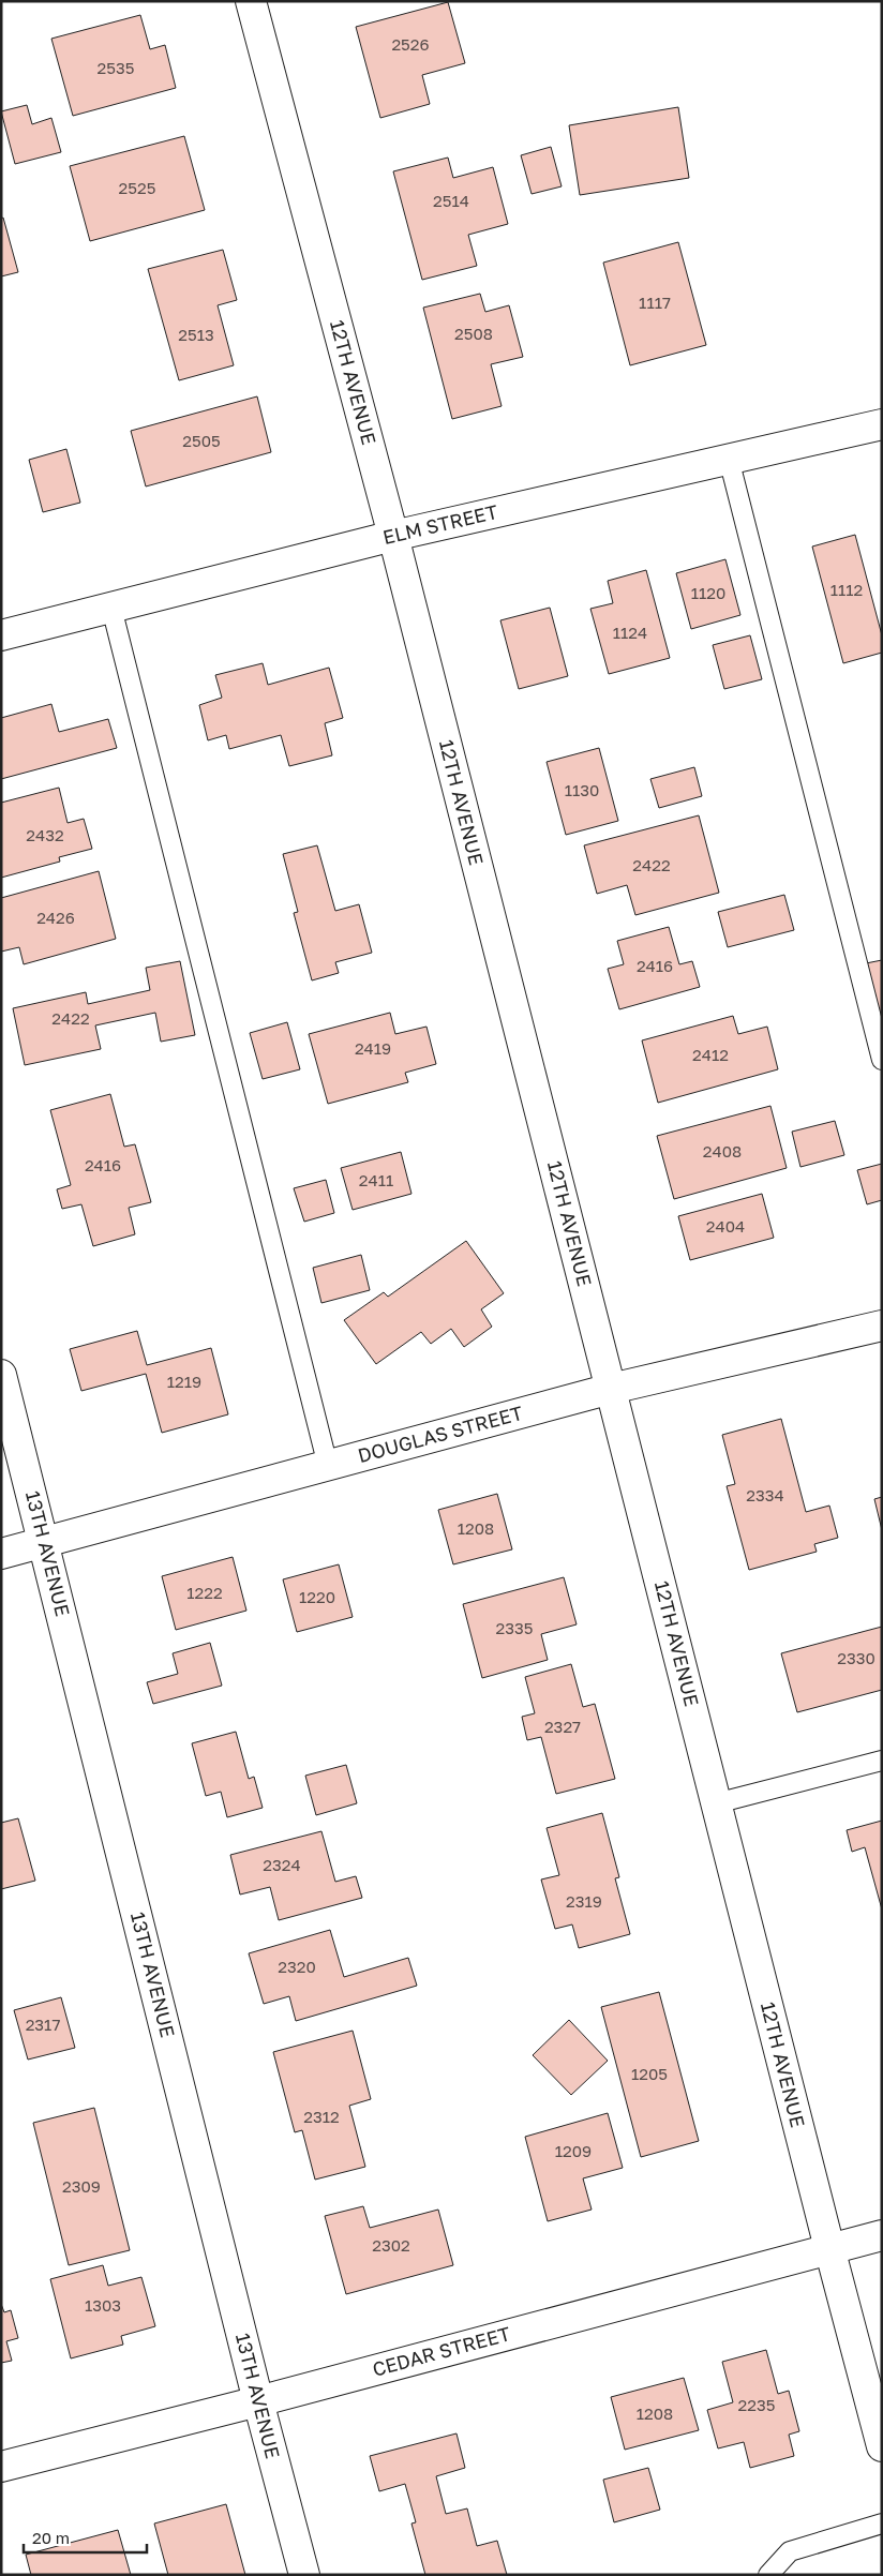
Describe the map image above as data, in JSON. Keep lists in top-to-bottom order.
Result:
{
  "streets": {
    "street": [
      "12TH AVENUE",
      "ELM STREET",
      "DOUGLAS STREET",
      "13TH AVENUE",
      "CEDAR STREET"
    ]
  },
  "crossings": [
    ["12TH AVENUE", "ELM STREET"],
    ["12TH AVENUE", "DOUGLAS STREET"],
    ["12TH AVENUE", "CEDAR STREET"],
    ["DOUGLAS STREET", "13TH AVENUE"],
    ["13TH AVENUE", "CEDAR STREET"]
  ],
  "house_numbers": [
    "2526",
    "2535",
    "2525",
    "2514",
    "1117",
    "2508",
    "2513",
    "2505",
    "1112",
    "1120",
    "1124",
    "1130",
    "2432",
    "2422",
    "2426",
    "2416",
    "2422",
    "2419",
    "2412",
    "2408",
    "2416",
    "2411",
    "2404",
    "1219",
    "2334",
    "1208",
    "1222",
    "1220",
    "2335",
    "2330",
    "2327",
    "2324",
    "2319",
    "2320",
    "2317",
    "1205",
    "2312",
    "1209",
    "2309",
    "2302",
    "1303",
    "2235",
    "1208"
  ],
  "scale_bar": "20 m"
}
